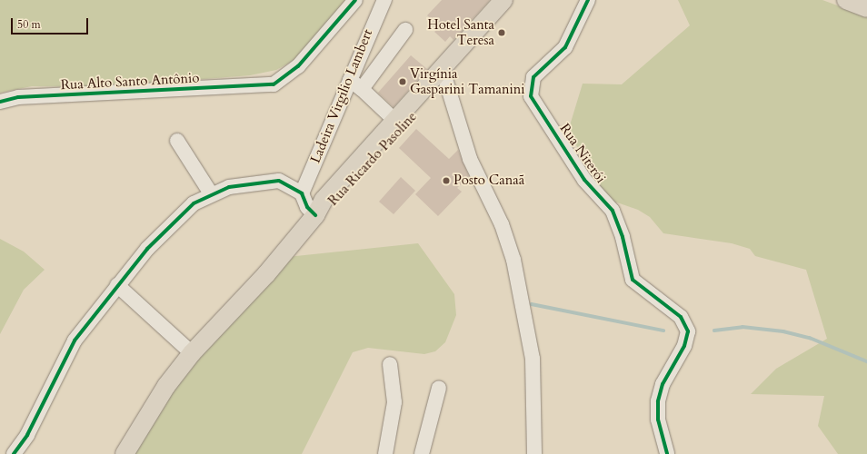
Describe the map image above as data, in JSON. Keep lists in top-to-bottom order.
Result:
{
  "streets": {
    "main road": ["Rua Ricardo Pasoline"],
    "street": ["Rua Alto Santo Antônio", "Ladeira Virgilio Lambert", "Rua Niterói"]
  },
  "places": ["Hotel Santa Teresa", "Virgínia Gasparini Tamanini", "Posto Canaã"],
  "scale_bar": "50 m"
}
